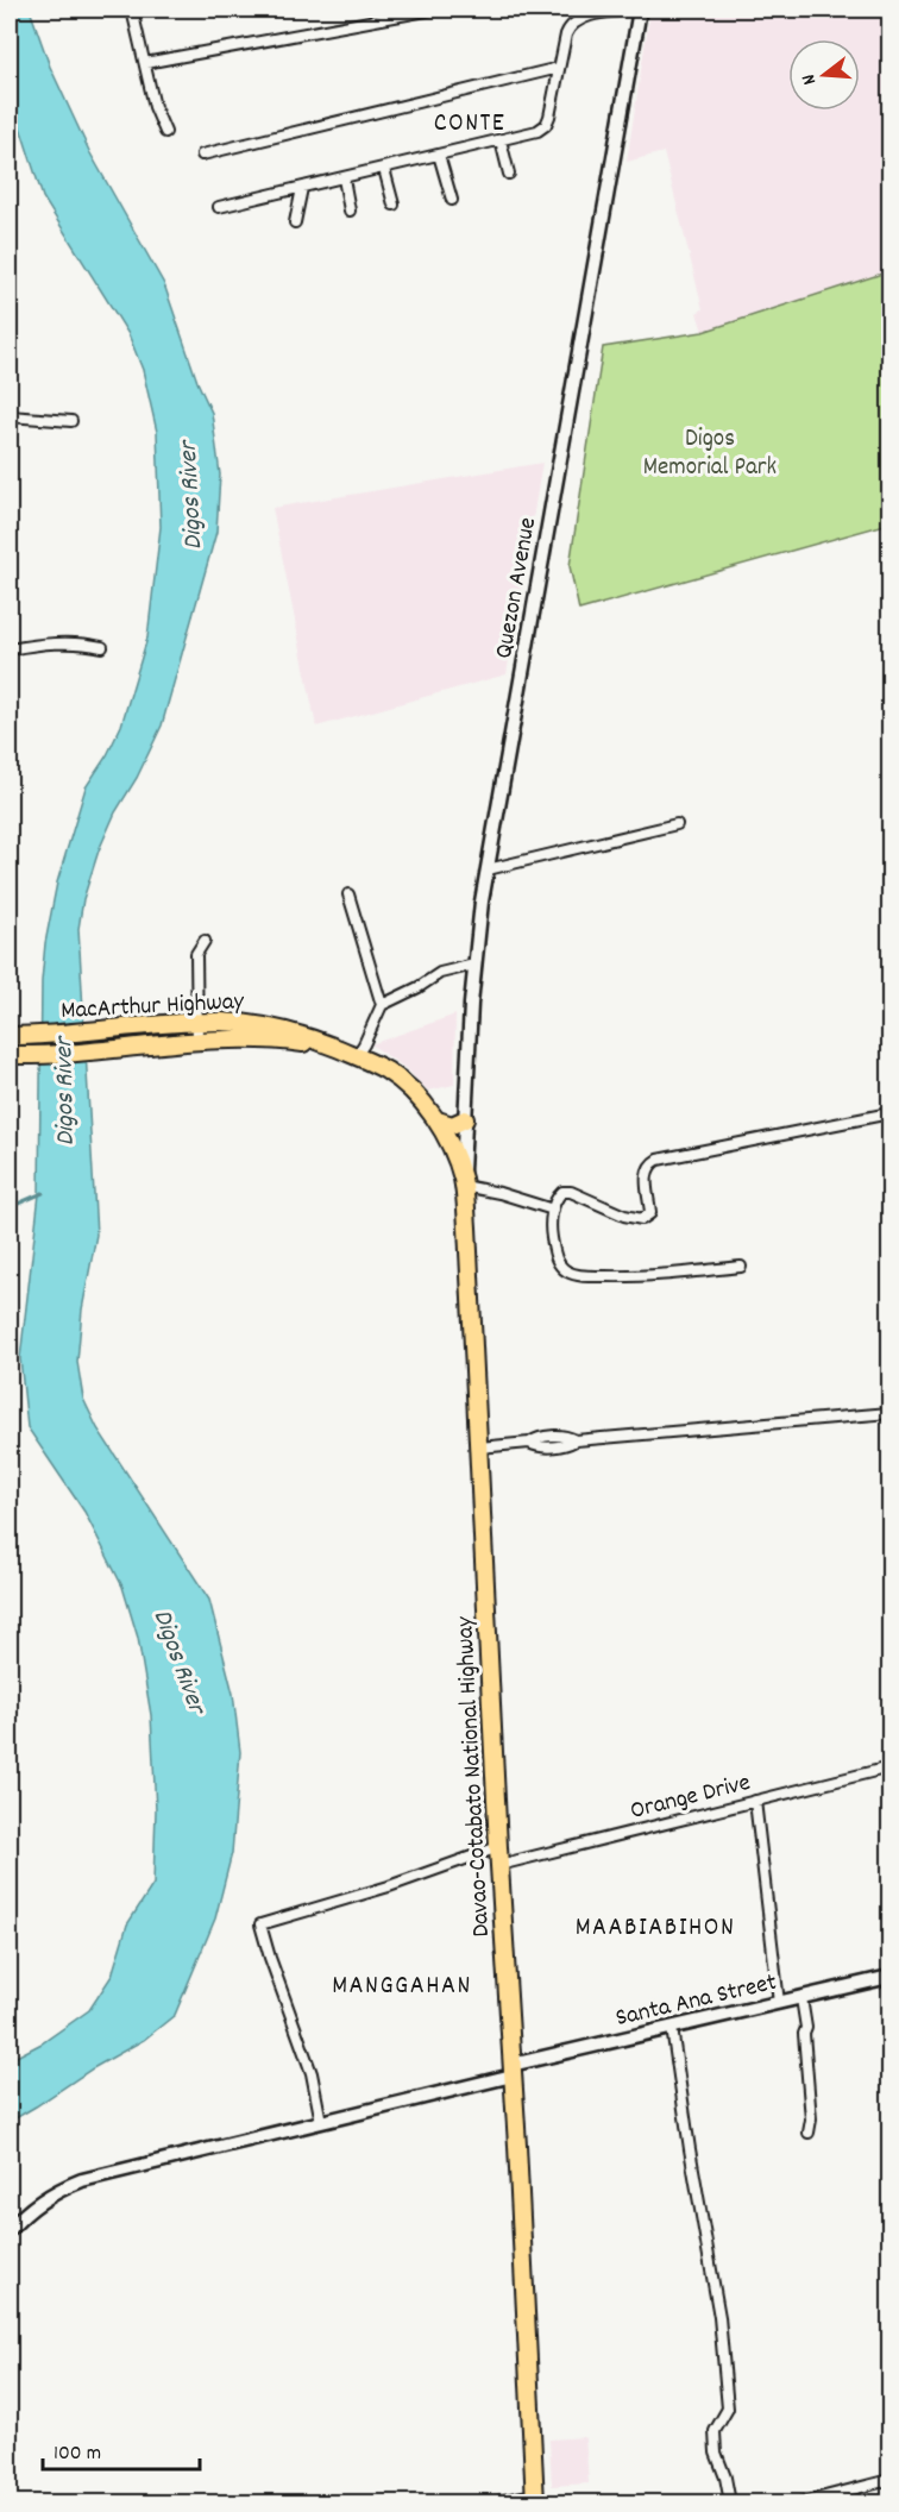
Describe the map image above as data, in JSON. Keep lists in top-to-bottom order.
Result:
{
  "streets": {
    "highway": ["MacArthur Highway", "Davao-Cotabato National Highway"],
    "main road": ["Quezon Avenue", "Santa Ana Street"],
    "street": ["Orange Drive"]
  },
  "crossings": [
    ["Quezon Avenue", "MacArthur Highway"],
    ["Quezon Avenue", "Davao-Cotabato National Highway"],
    ["MacArthur Highway", "Davao-Cotabato National Highway"],
    ["Davao-Cotabato National Highway", "Orange Drive"],
    ["Davao-Cotabato National Highway", "Santa Ana Street"]
  ],
  "districts": ["CONTE", "MAABIABIHON", "MANGGAHAN"],
  "water": ["Digos River"],
  "parks": ["Digos Memorial Park"],
  "scale_bar": "100 m",
  "north": "left"
}
